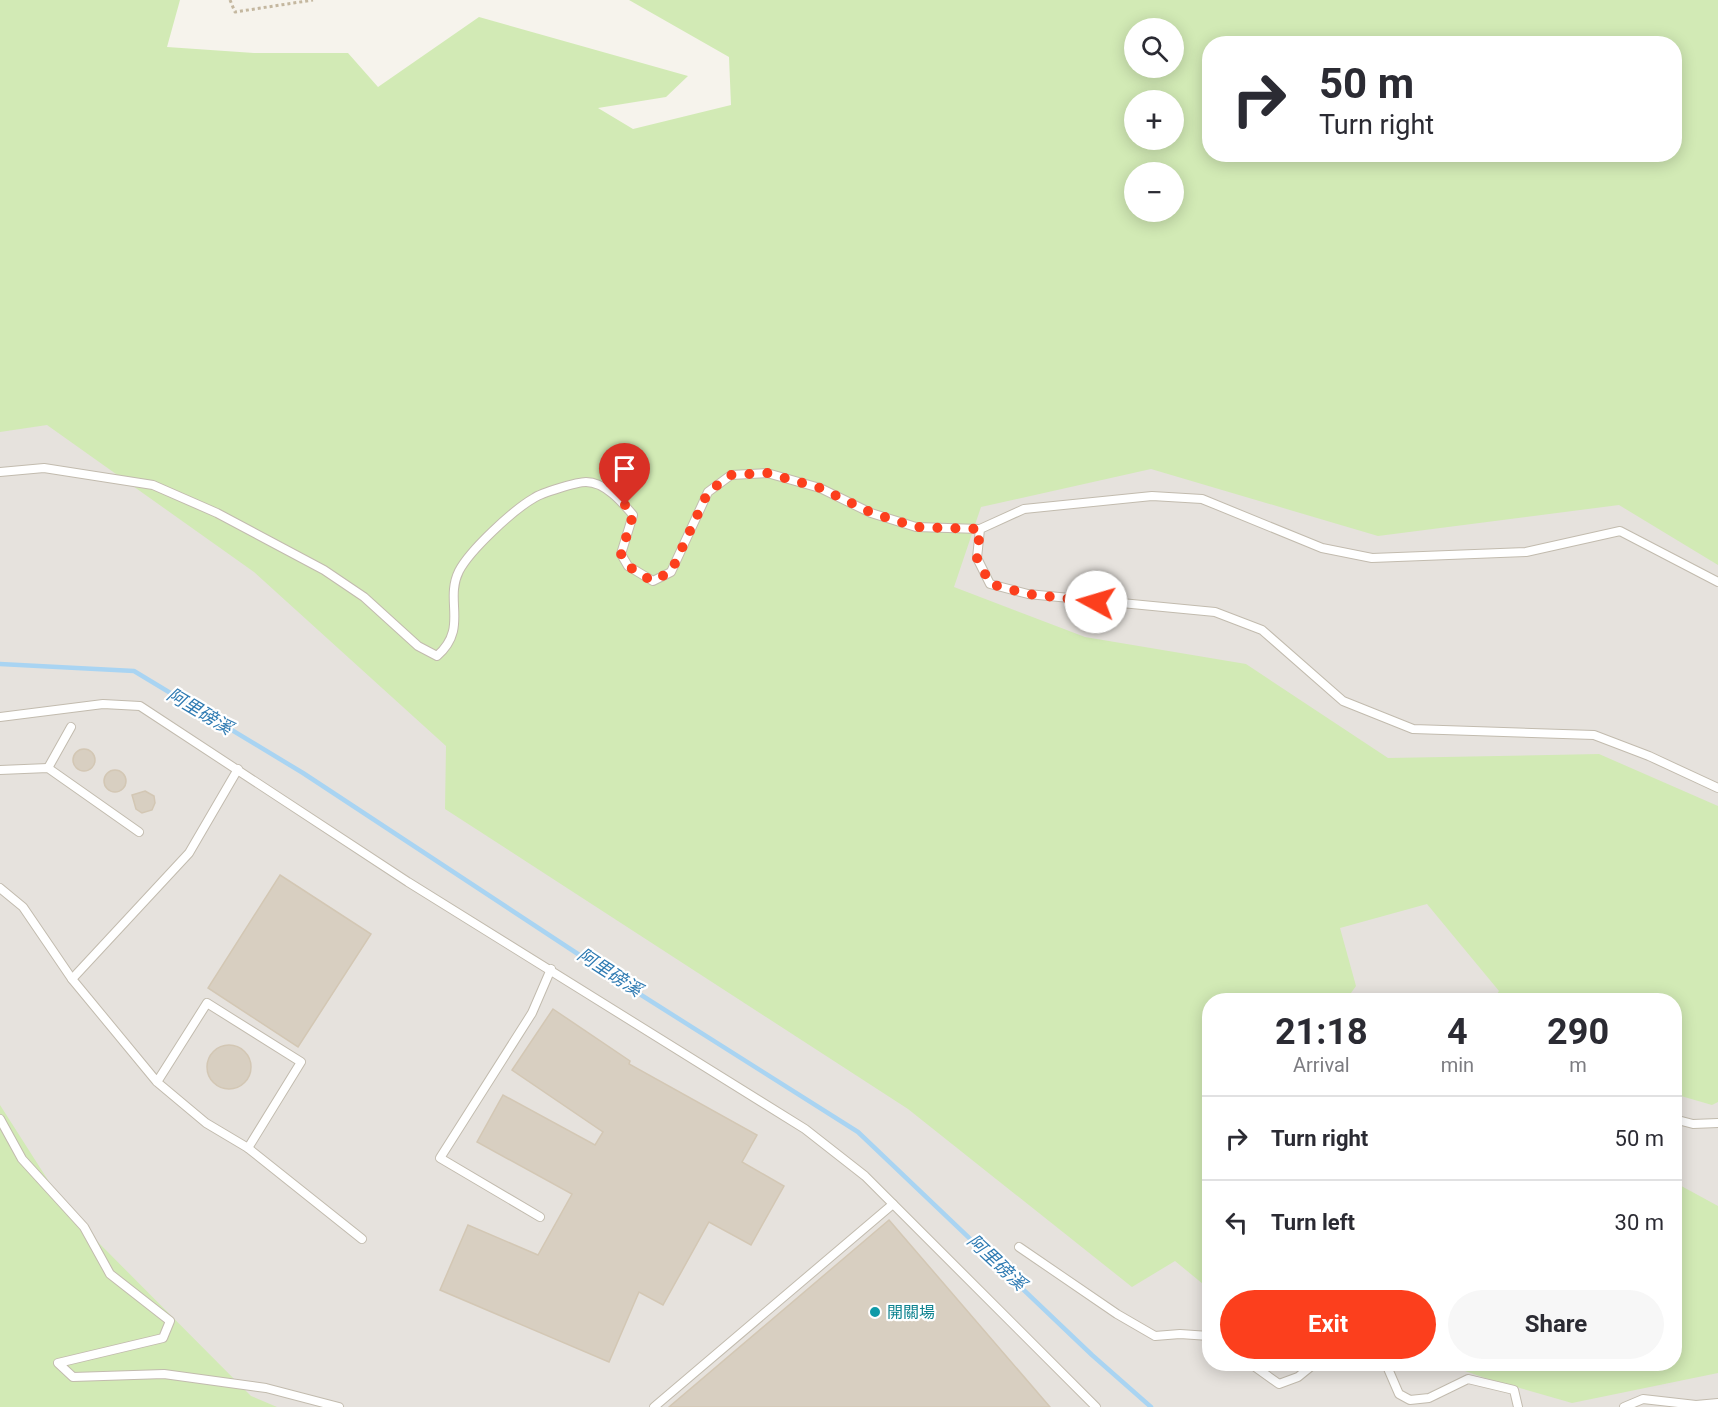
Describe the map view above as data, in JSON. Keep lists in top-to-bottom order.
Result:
{
  "water": ["阿里磅溪"],
  "places": ["開關場"],
  "page": {
    "map_buttons": ["+", "−"],
    "turn": ["50 m", "Turn right"],
    "eta": [
      "21:18",
      "Arrival",
      "4",
      "min",
      "290",
      "m"
    ],
    "list": [
      {
        "name": "Turn right",
        "value": "50 m"
      },
      {
        "name": "Turn left",
        "value": "30 m"
      }
    ],
    "buttons": ["Exit", "Share"]
  }
}
